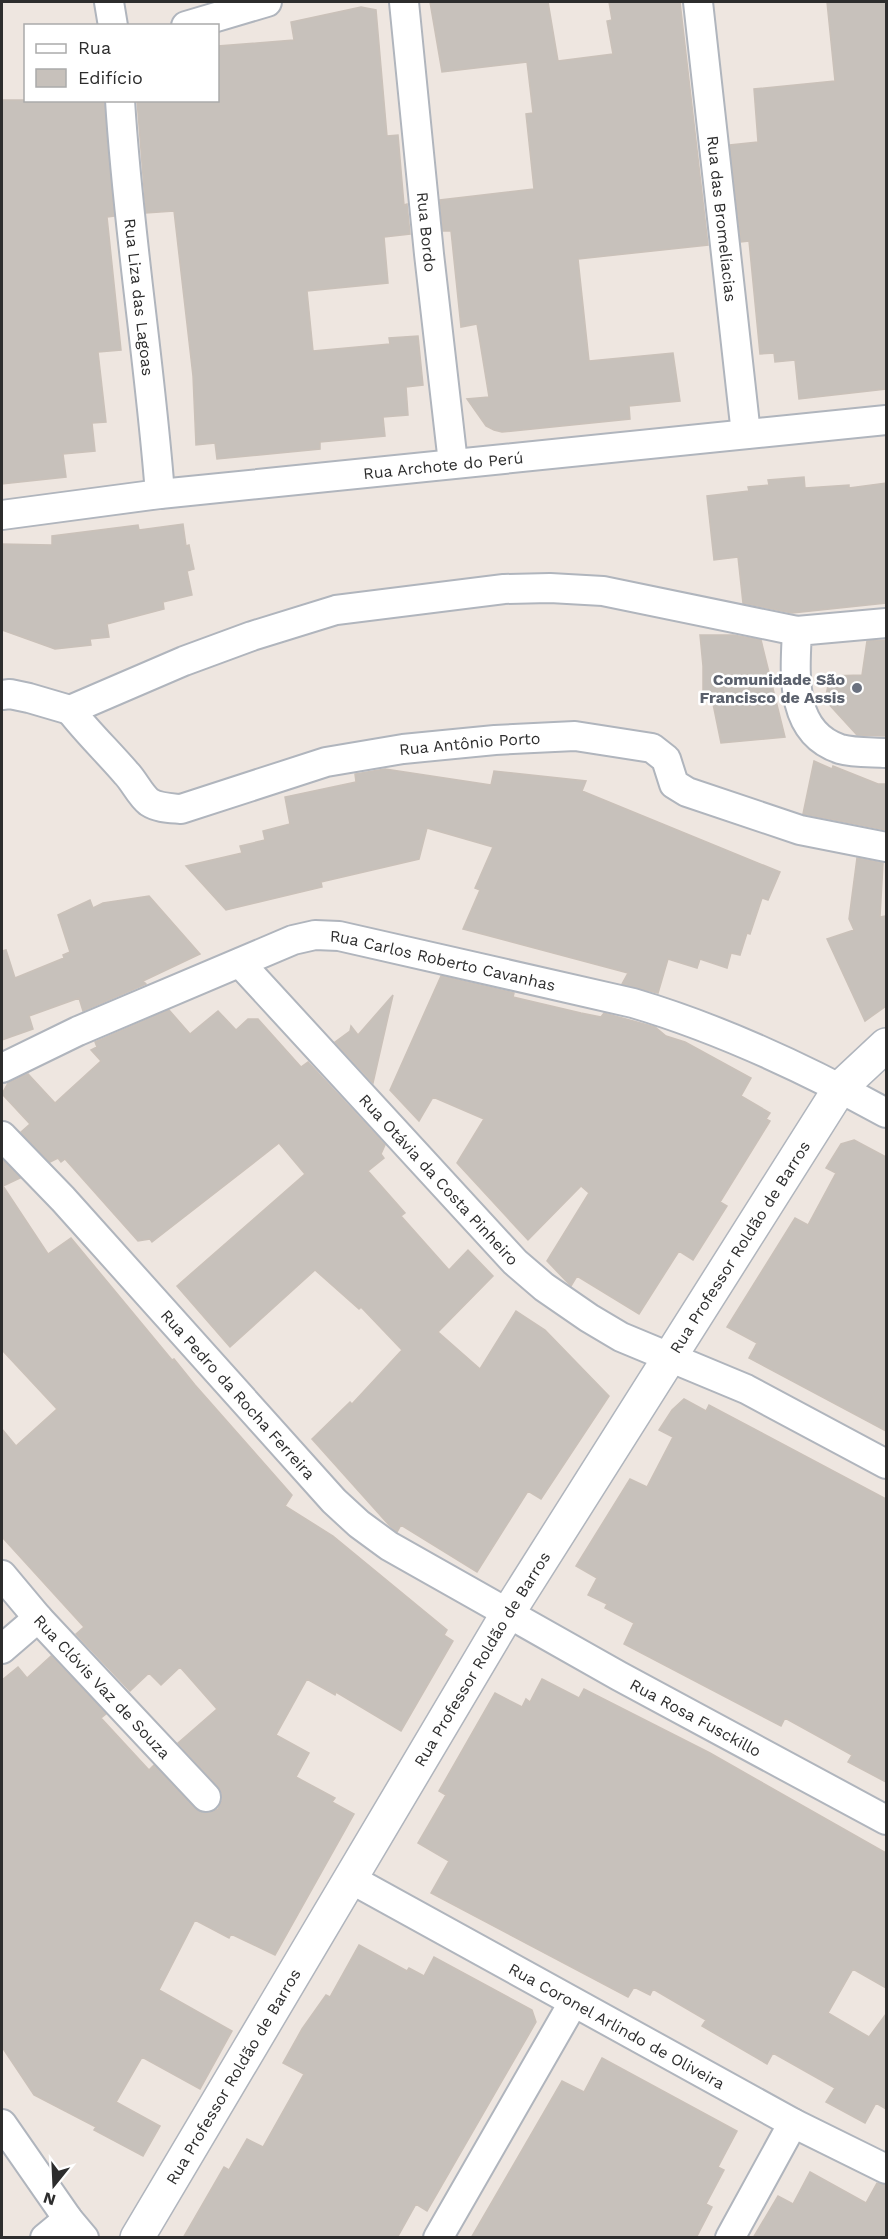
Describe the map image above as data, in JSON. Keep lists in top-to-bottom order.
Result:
{
  "streets": {
    "street": [
      "Rua das Bromelíacias",
      "Rua Bordo",
      "Rua Liza das Lagoas",
      "Rua Archote do Perú",
      "Rua Antônio Porto",
      "Rua Carlos Roberto Cavanhas",
      "Rua Otávia da Costa Pinheiro",
      "Rua Professor Roldão de Barros",
      "Rua Pedro da Rocha Ferreira",
      "Rua Clóvis Vaz de Souza",
      "Rua Rosa Fusckillo",
      "Rua Coronel Arlindo de Oliveira"
    ]
  },
  "crossings": [
    ["Rua das Bromelíacias", "Rua Archote do Perú"],
    ["Rua Bordo", "Rua Archote do Perú"],
    ["Rua Liza das Lagoas", "Rua Archote do Perú"],
    ["Rua Carlos Roberto Cavanhas", "Rua Otávia da Costa Pinheiro"],
    ["Rua Carlos Roberto Cavanhas", "Rua Professor Roldão de Barros"],
    ["Rua Otávia da Costa Pinheiro", "Rua Professor Roldão de Barros"],
    ["Rua Professor Roldão de Barros", "Rua Pedro da Rocha Ferreira"],
    ["Rua Professor Roldão de Barros", "Rua Rosa Fusckillo"],
    ["Rua Professor Roldão de Barros", "Rua Coronel Arlindo de Oliveira"],
    ["Rua Pedro da Rocha Ferreira", "Rua Rosa Fusckillo"]
  ],
  "places": ["Comunidade São Francisco de Assis"],
  "legend": ["Rua", "Edifício"],
  "north": "bottom"
}
